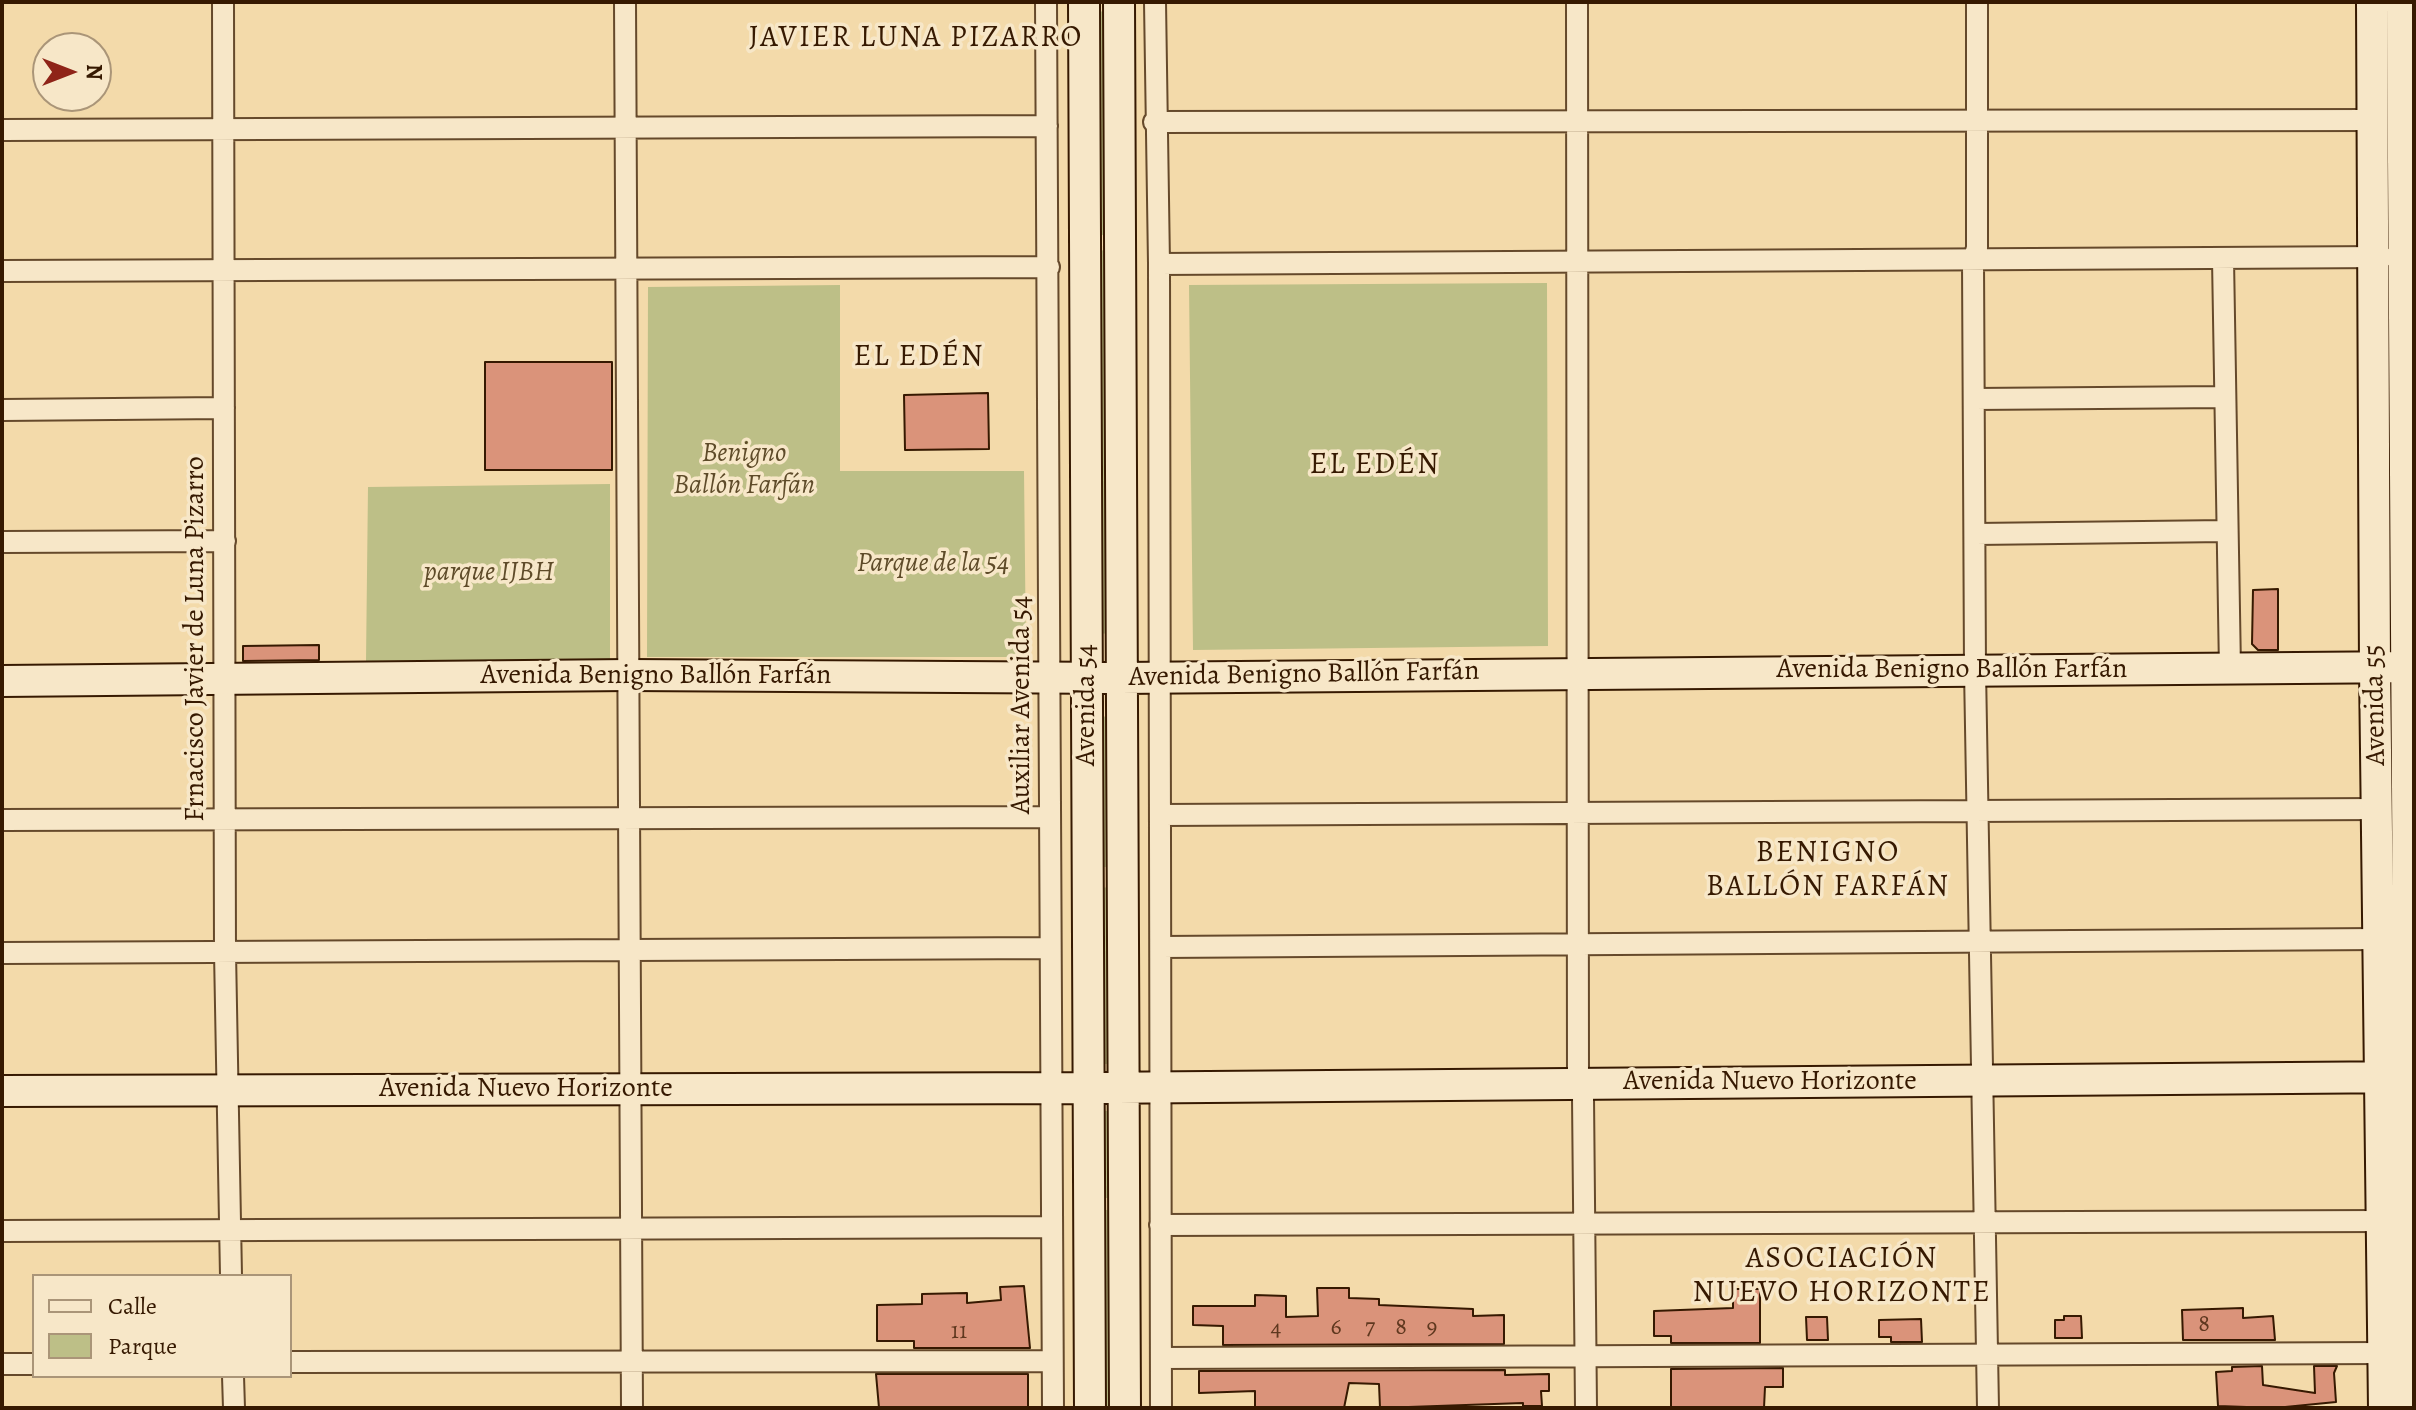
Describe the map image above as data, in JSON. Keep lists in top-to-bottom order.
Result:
{
  "streets": {
    "street": [
      "Frnacisco Javier de Luna Pizarro",
      "Avenida Benigno Ballón Farfán",
      "Auxiliar Avenida 54",
      "Avenida 54",
      "Avenida 55",
      "Avenida Nuevo Horizonte"
    ]
  },
  "crossings": [
    ["Frnacisco Javier de Luna Pizarro", "Avenida Benigno Ballón Farfán"],
    ["Frnacisco Javier de Luna Pizarro", "Avenida Nuevo Horizonte"],
    ["Avenida Benigno Ballón Farfán", "Auxiliar Avenida 54"],
    ["Avenida Benigno Ballón Farfán", "Avenida 54"],
    ["Avenida Benigno Ballón Farfán", "Avenida 55"],
    ["Auxiliar Avenida 54", "Avenida Nuevo Horizonte"],
    ["Avenida 54", "Avenida Nuevo Horizonte"],
    ["Avenida 55", "Avenida Nuevo Horizonte"]
  ],
  "districts": [
    "JAVIER LUNA PIZARRO",
    "EL EDÉN",
    "EL EDÉN",
    "BENIGNO BALLÓN FARFÁN",
    "ASOCIACIÓN NUEVO HORIZONTE"
  ],
  "parks": ["Benigno Ballón Farfán", "Parque de la 54", "parque IJBH"],
  "house_numbers": [
    "8",
    "6",
    "7",
    "8",
    "9",
    "4",
    "11"
  ],
  "legend": ["Calle", "Parque"],
  "north": "right"
}
